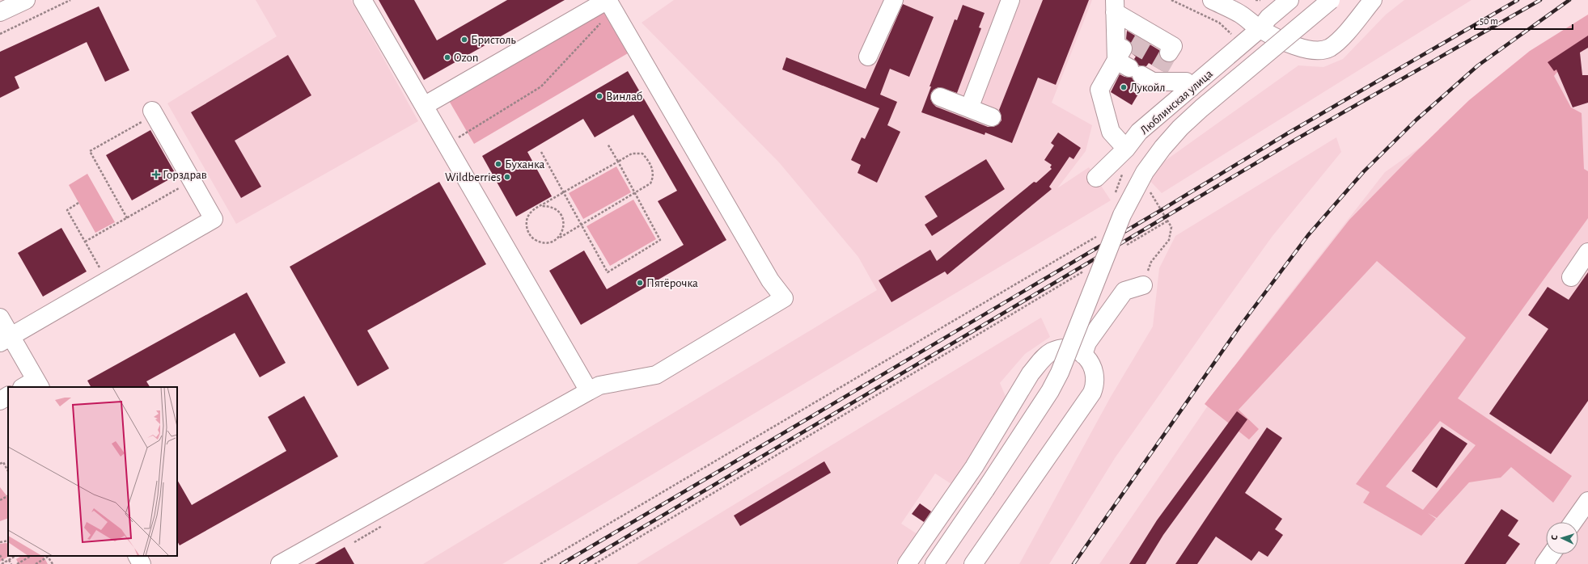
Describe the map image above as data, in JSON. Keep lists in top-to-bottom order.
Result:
{
  "streets": {
    "main road": ["Люблинская улица"]
  },
  "places": {
    "other": [
      "Бристоль",
      "Ozon",
      "Лукойл",
      "Винлаб",
      "Буханка",
      "Wildberries",
      "Пятёрочка"
    ],
    "health": ["Горздрав"]
  },
  "scale_bar": "50 m",
  "north": "left"
}
